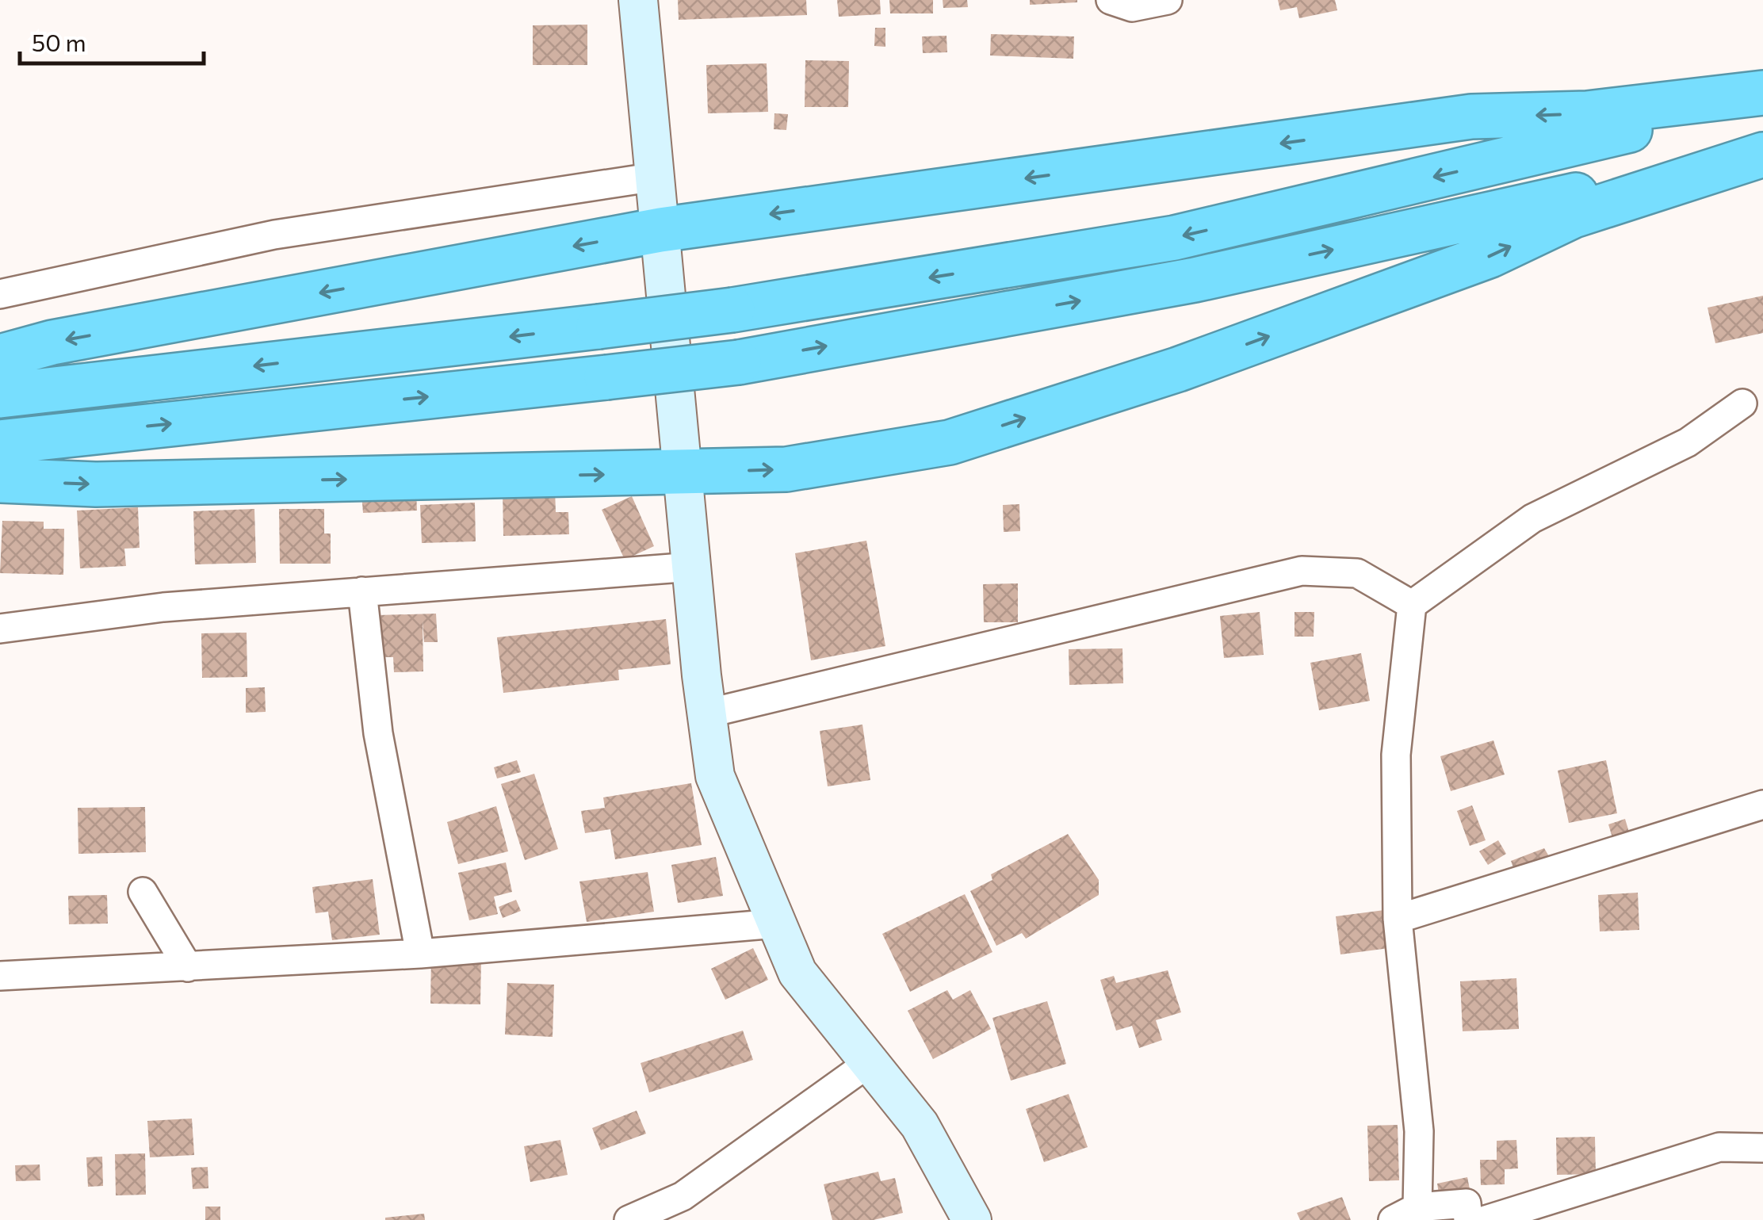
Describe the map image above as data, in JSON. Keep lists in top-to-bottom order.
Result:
{
  "scale_bar": "50 m"
}
